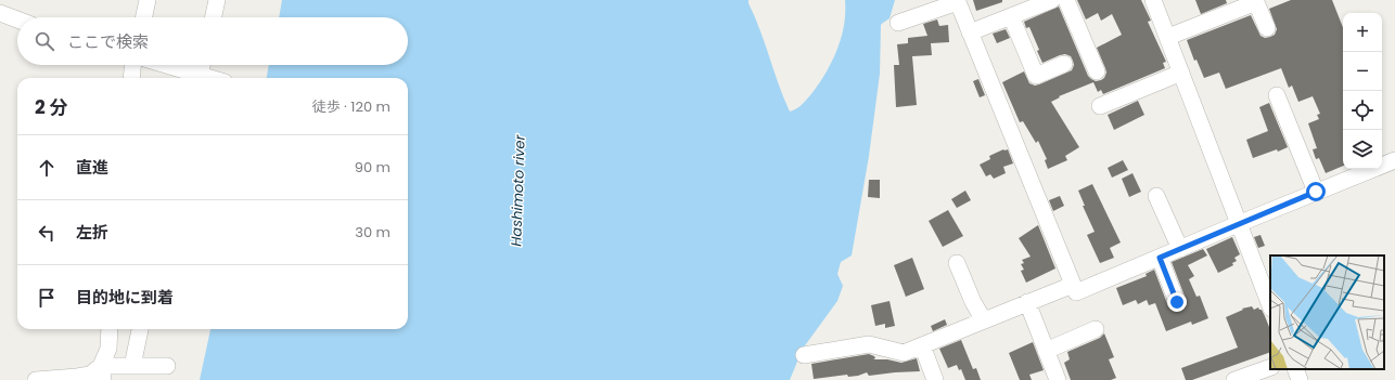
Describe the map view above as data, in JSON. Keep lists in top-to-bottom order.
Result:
{
  "water": ["Hashimoto river"],
  "page": {
    "map_buttons": ["+", "−"],
    "search": "ここで検索",
    "heading": ["2 分", "徒歩 · 120 m"],
    "list": [
      ["直進", "90 m"],
      ["左折", "30 m"],
      "目的地に到着"
    ]
  }
}
